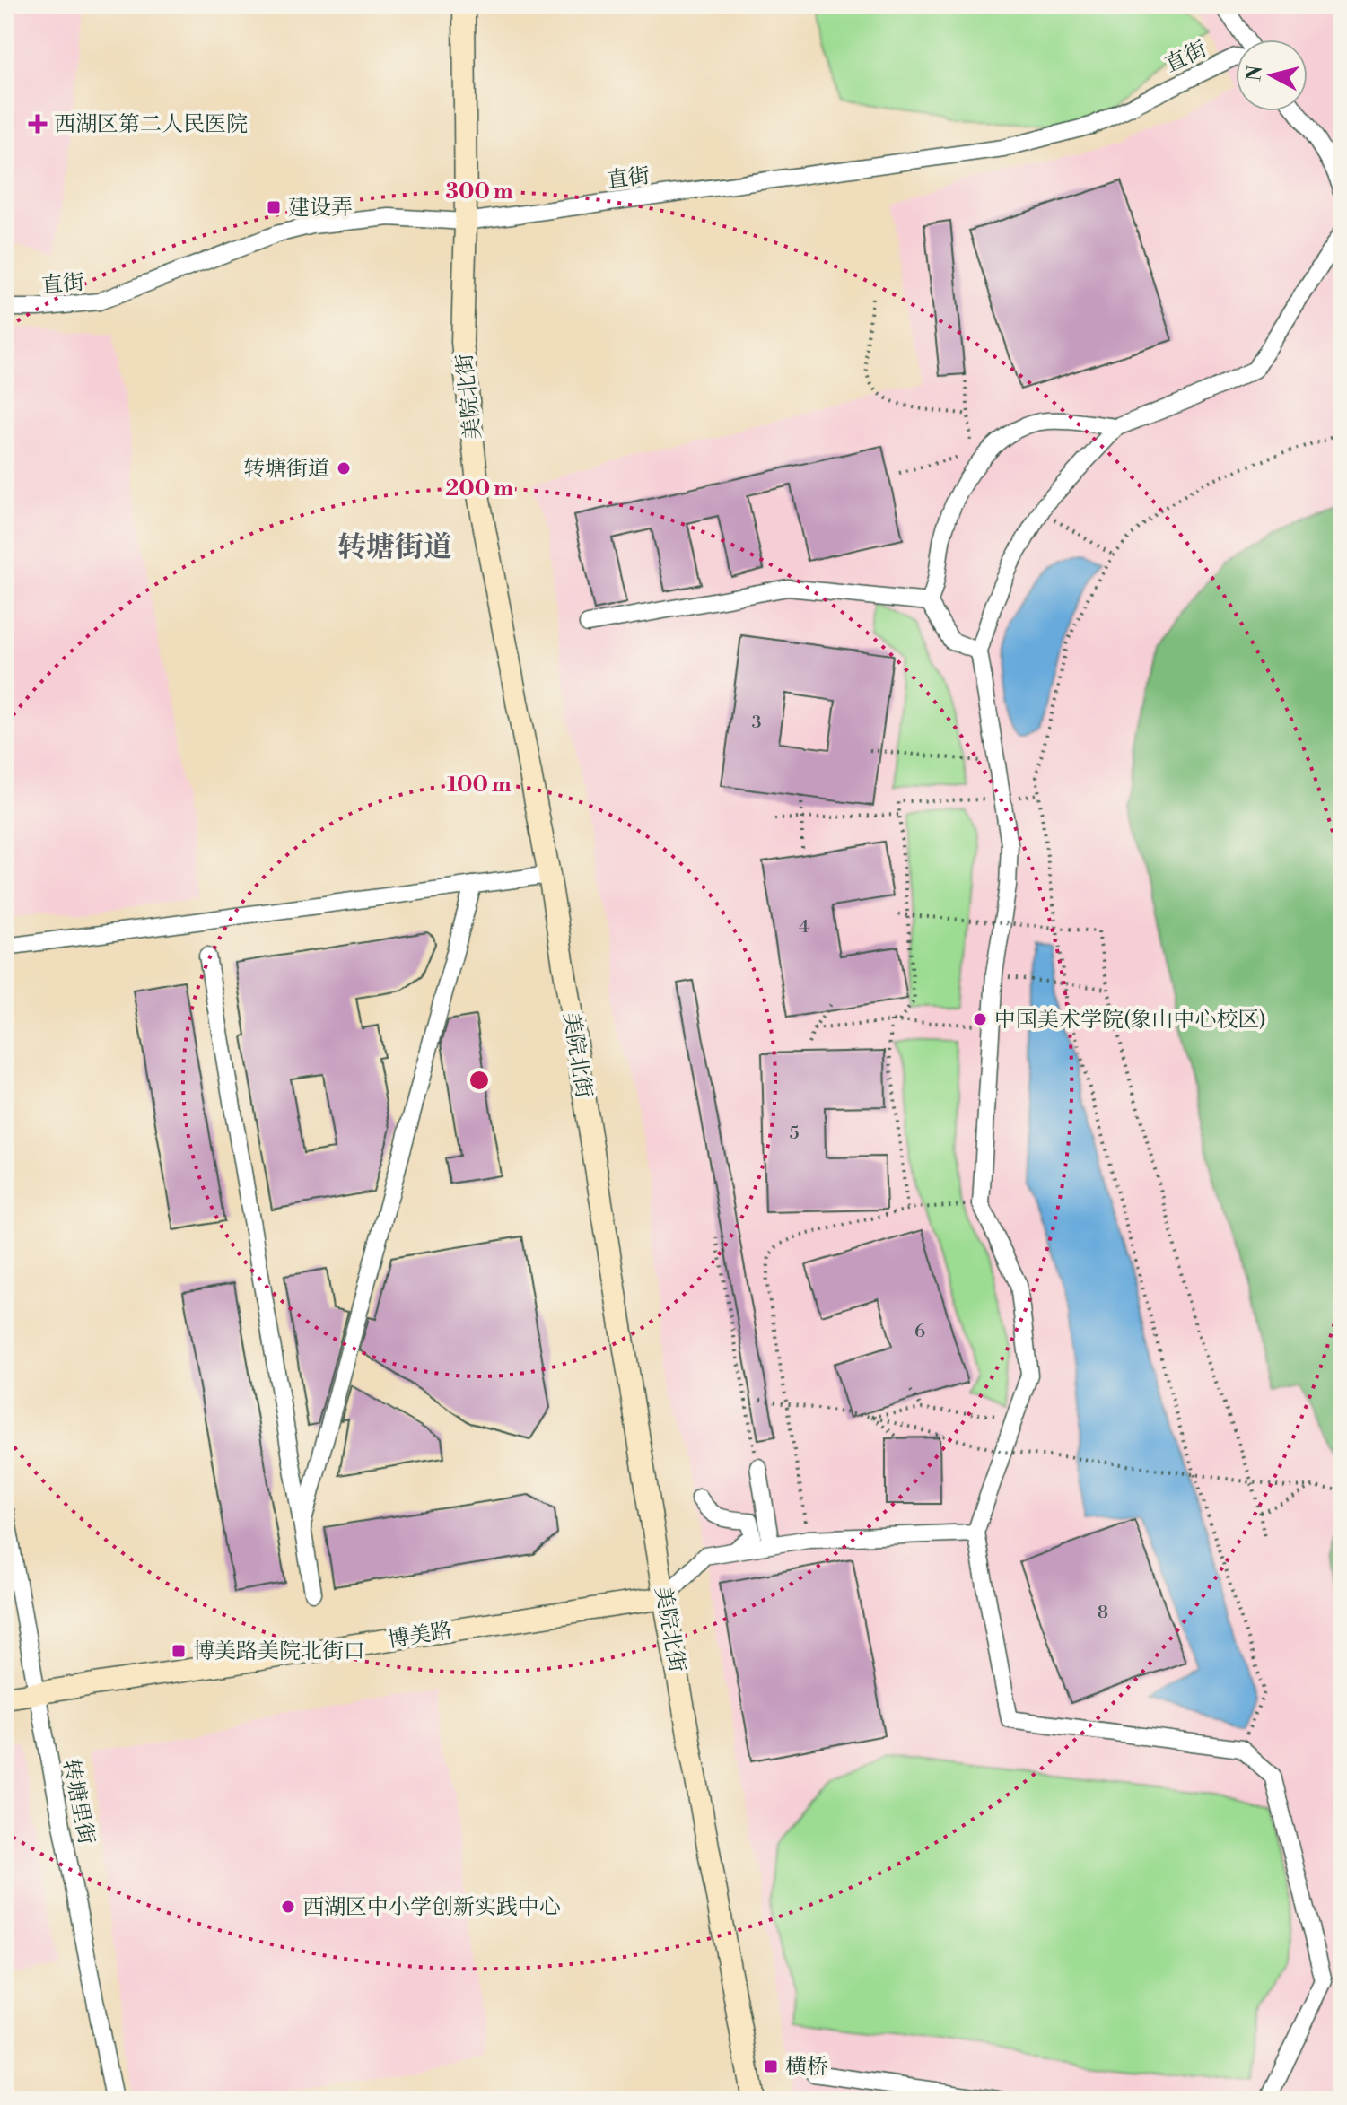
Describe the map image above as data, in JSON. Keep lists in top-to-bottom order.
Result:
{
  "streets": {
    "street": [
      "直街",
      "美院北街",
      "博美路",
      "转塘里街"
    ]
  },
  "crossings": [
    ["直街", "美院北街"],
    ["美院北街", "博美路"],
    ["博美路", "转塘里街"]
  ],
  "districts": ["转塘街道"],
  "places": {
    "health": ["西湖区第二人民医院"],
    "transit": ["建设弄", "博美路美院北街口", "横桥"],
    "other": ["转塘街道", "中国美术学院(象山中心校区)", "西湖区中小学创新实践中心"]
  },
  "house_numbers": [
    "3",
    "4",
    "5",
    "6",
    "8"
  ],
  "north": "left",
  "rings": ["300 m", "200 m", "100 m"]
}
